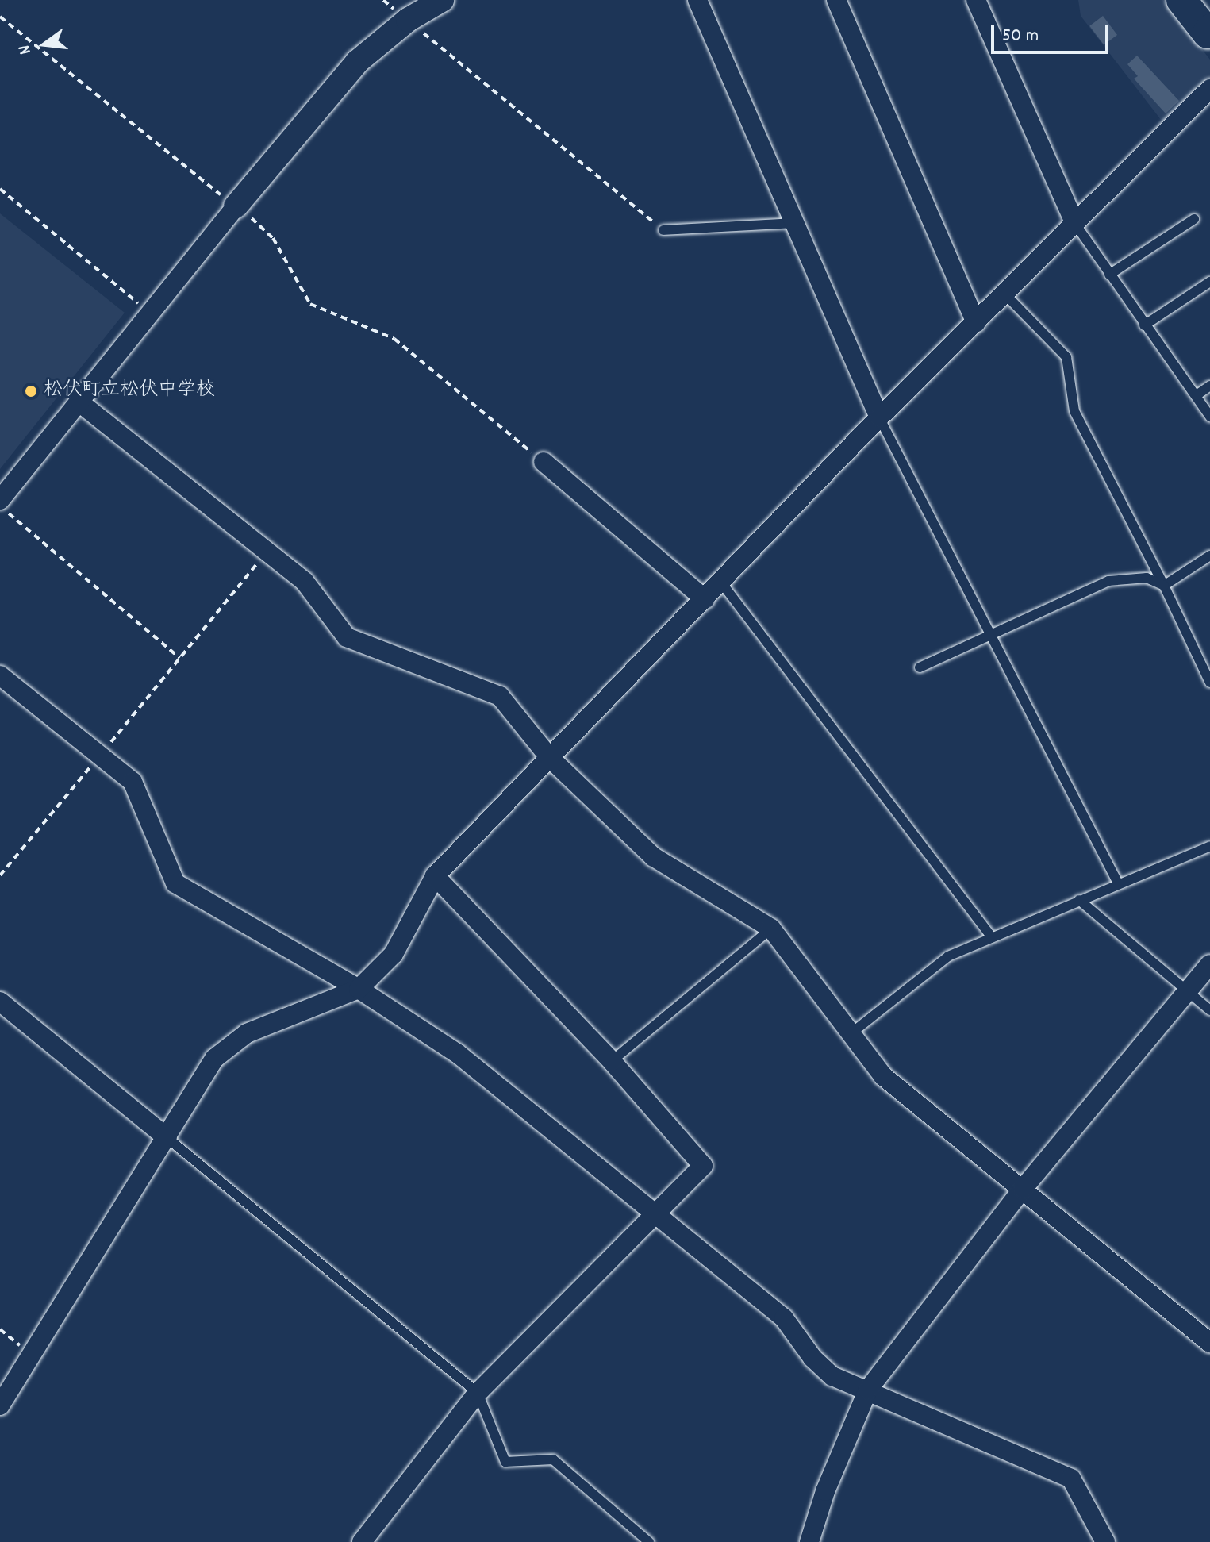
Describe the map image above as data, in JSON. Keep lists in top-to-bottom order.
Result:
{
  "places": ["松伏町立松伏中学校"],
  "scale_bar": "50 m",
  "north": "left"
}
